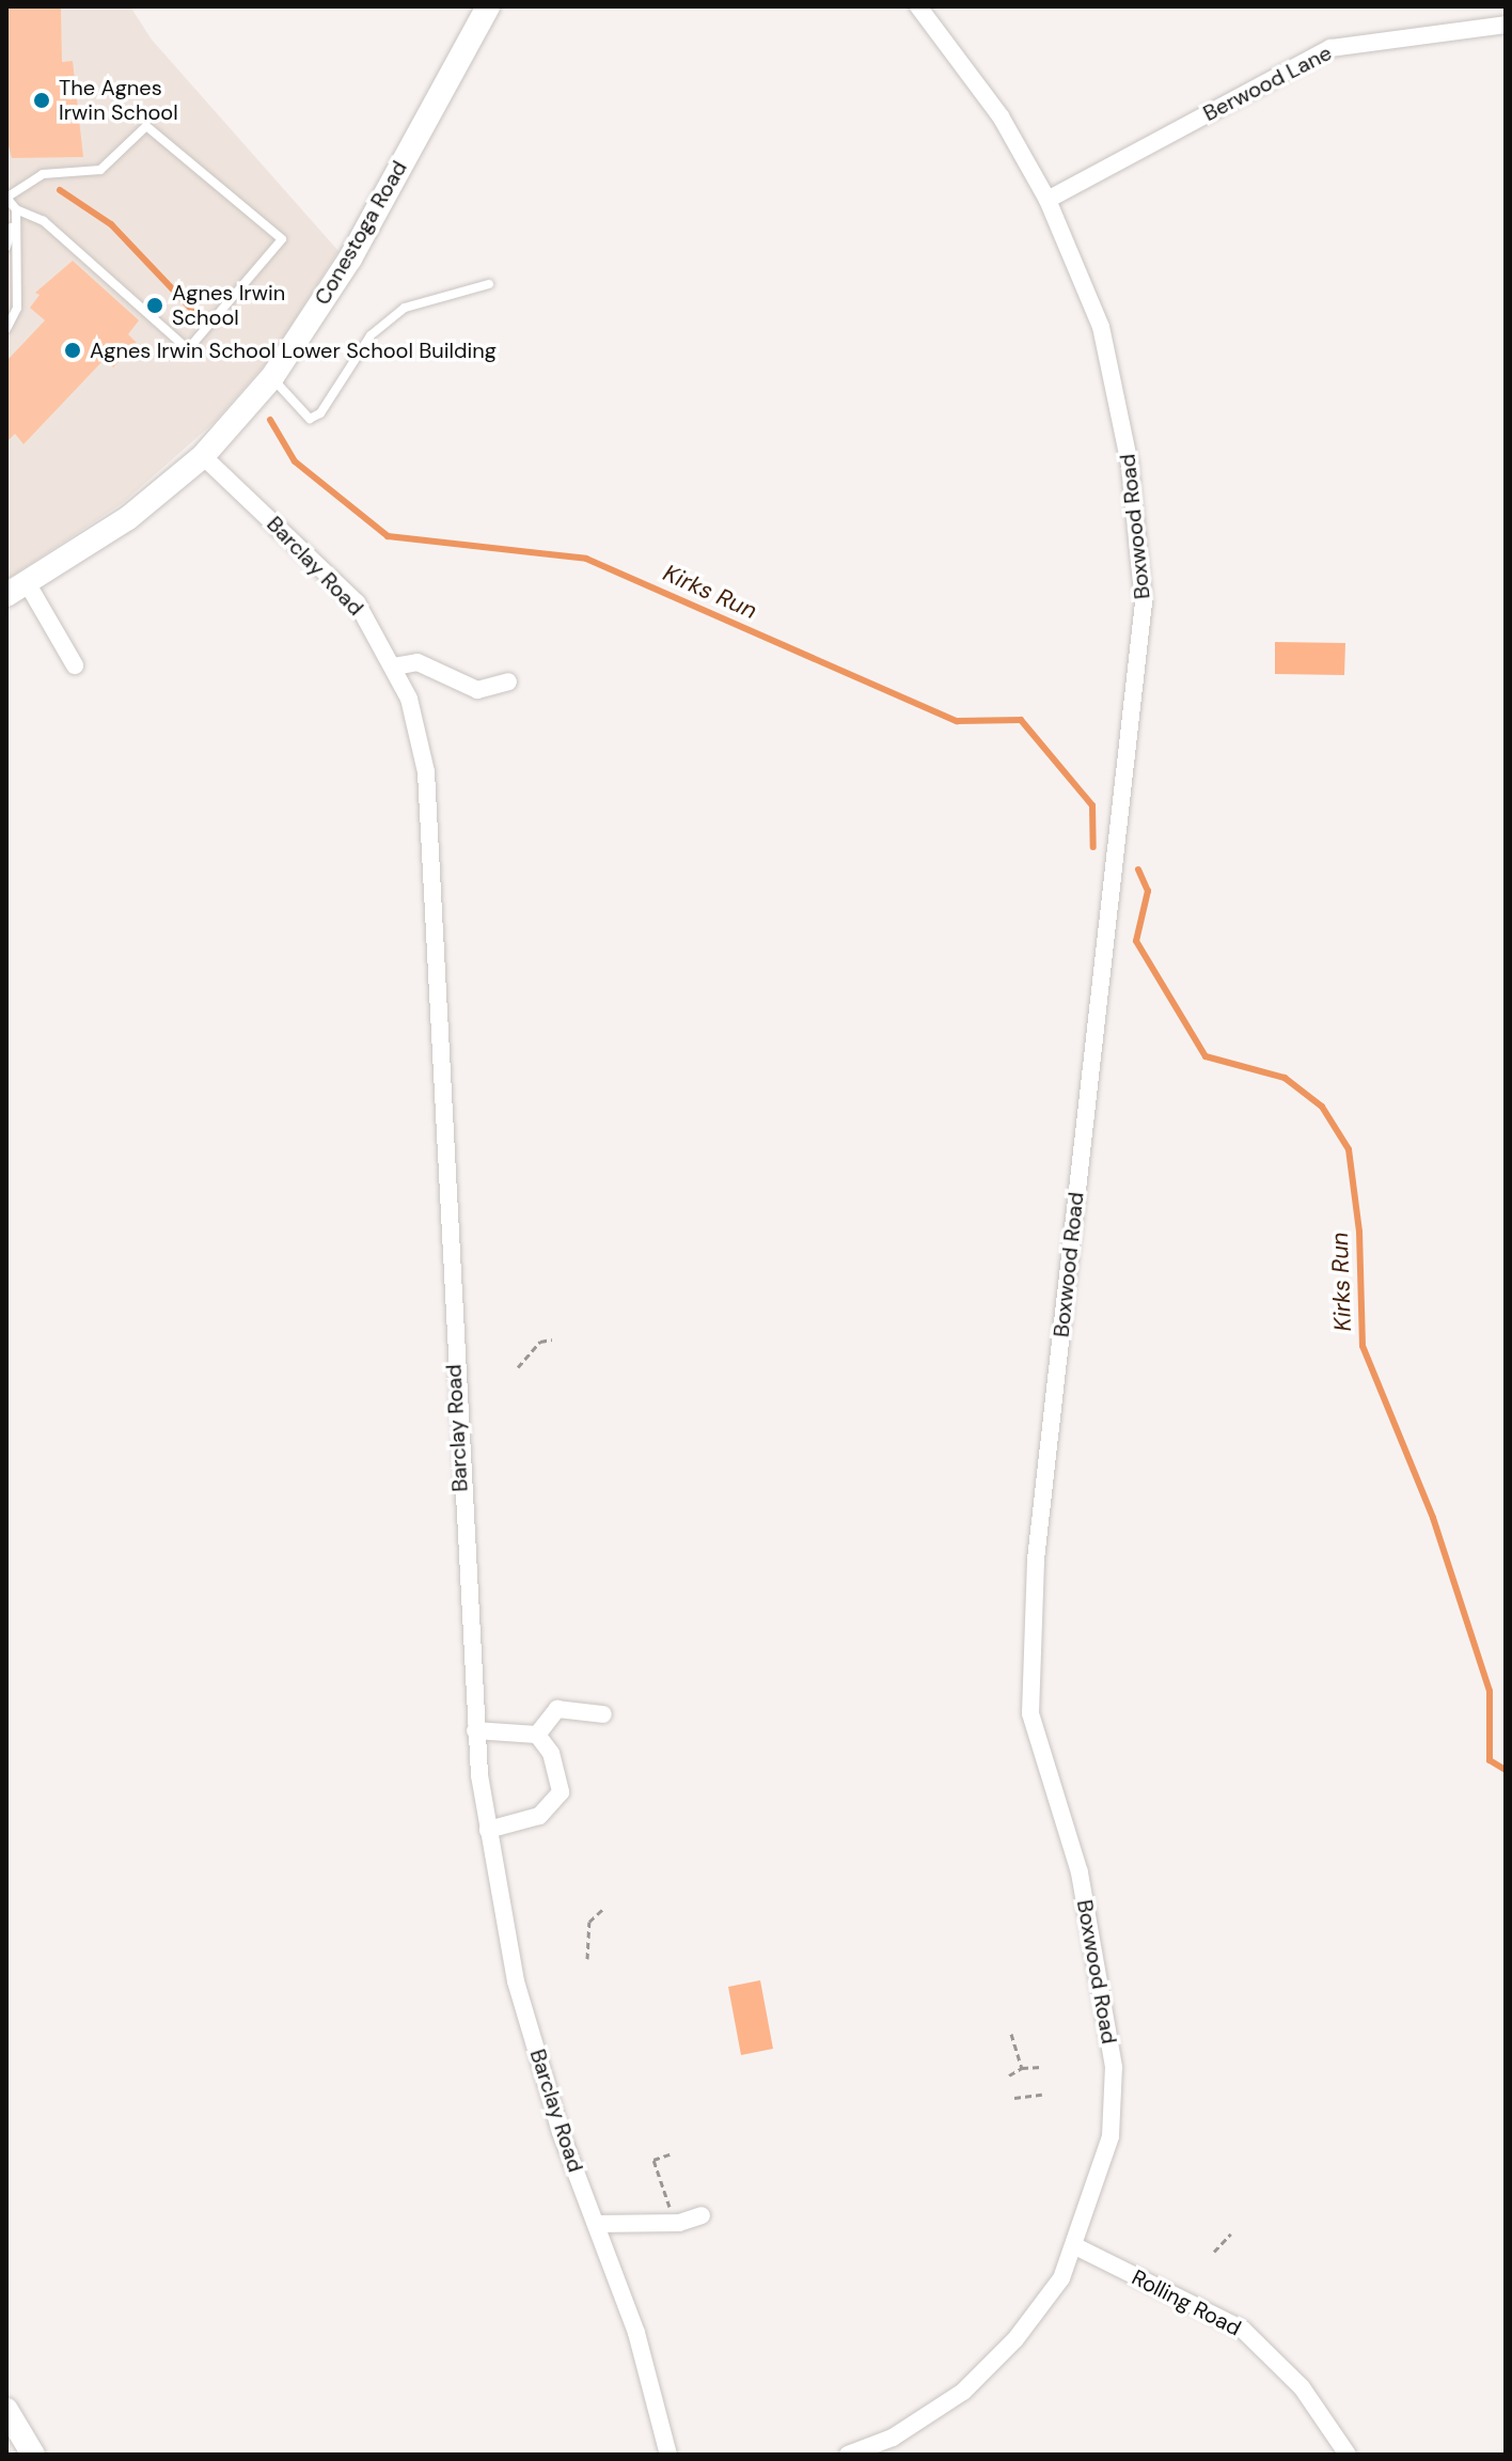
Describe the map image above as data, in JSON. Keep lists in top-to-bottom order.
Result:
{
  "streets": {
    "main road": ["Conestoga Road"],
    "street": [
      "Berwood Lane",
      "Boxwood Road",
      "Barclay Road",
      "Rolling Road"
    ]
  },
  "crossings": [
    ["Berwood Lane", "Boxwood Road"],
    ["Conestoga Road", "Barclay Road"],
    ["Boxwood Road", "Rolling Road"]
  ],
  "water": ["Kirks Run"],
  "places": ["The Agnes Irwin School", "Agnes Irwin School", "Agnes Irwin School Lower School Building"]
}
